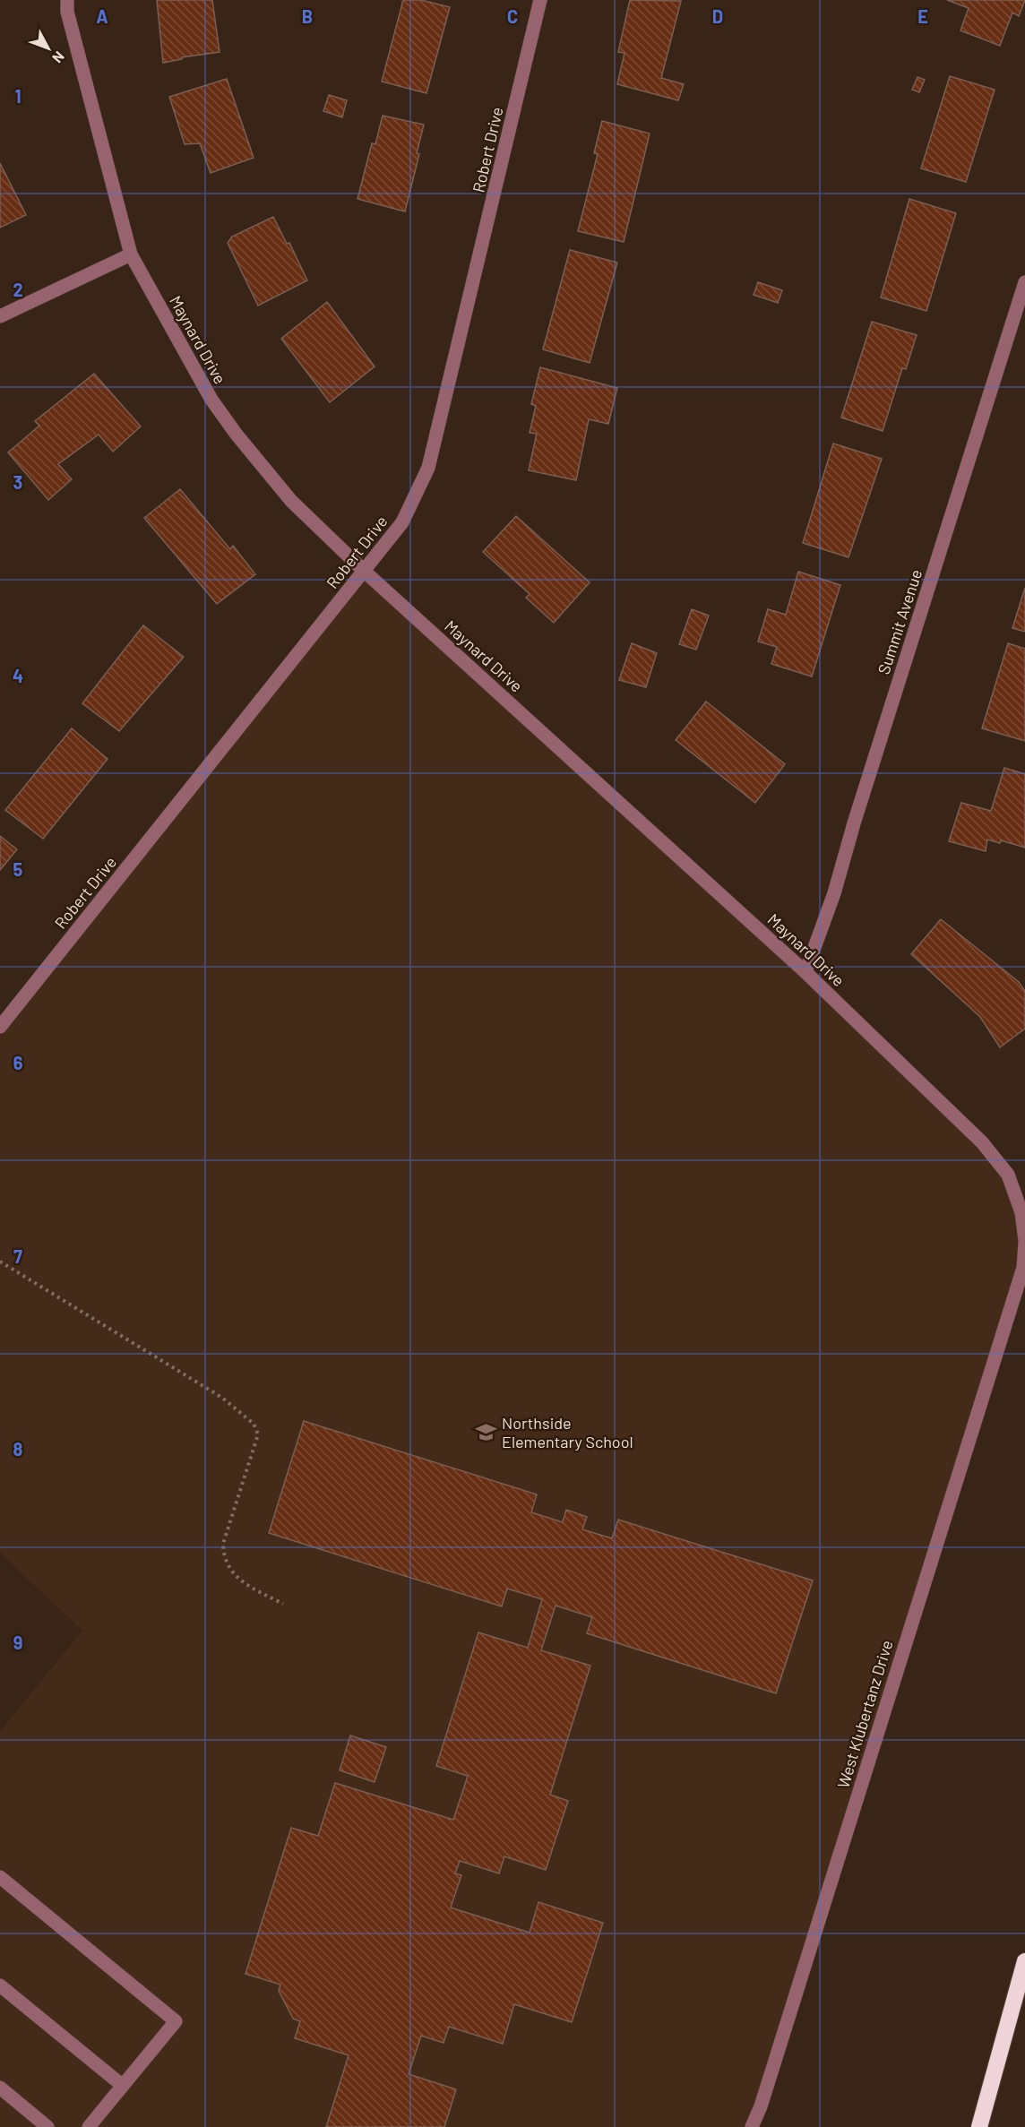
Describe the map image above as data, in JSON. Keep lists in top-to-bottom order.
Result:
{
  "streets": {
    "street": [
      "Robert Drive",
      "Maynard Drive",
      "Summit Avenue",
      "West Klubertanz Drive"
    ]
  },
  "crossings": [
    ["Robert Drive", "Maynard Drive"],
    ["Maynard Drive", "Summit Avenue"],
    ["Maynard Drive", "West Klubertanz Drive"]
  ],
  "places": {
    "school or university": ["Northside Elementary School"]
  },
  "north": "bottom right",
  "grid": {
    "columns": [
      "A",
      "B",
      "C",
      "D",
      "E"
    ],
    "rows": [
      "1",
      "2",
      "3",
      "4",
      "5",
      "6",
      "7",
      "8",
      "9"
    ]
  }
}
